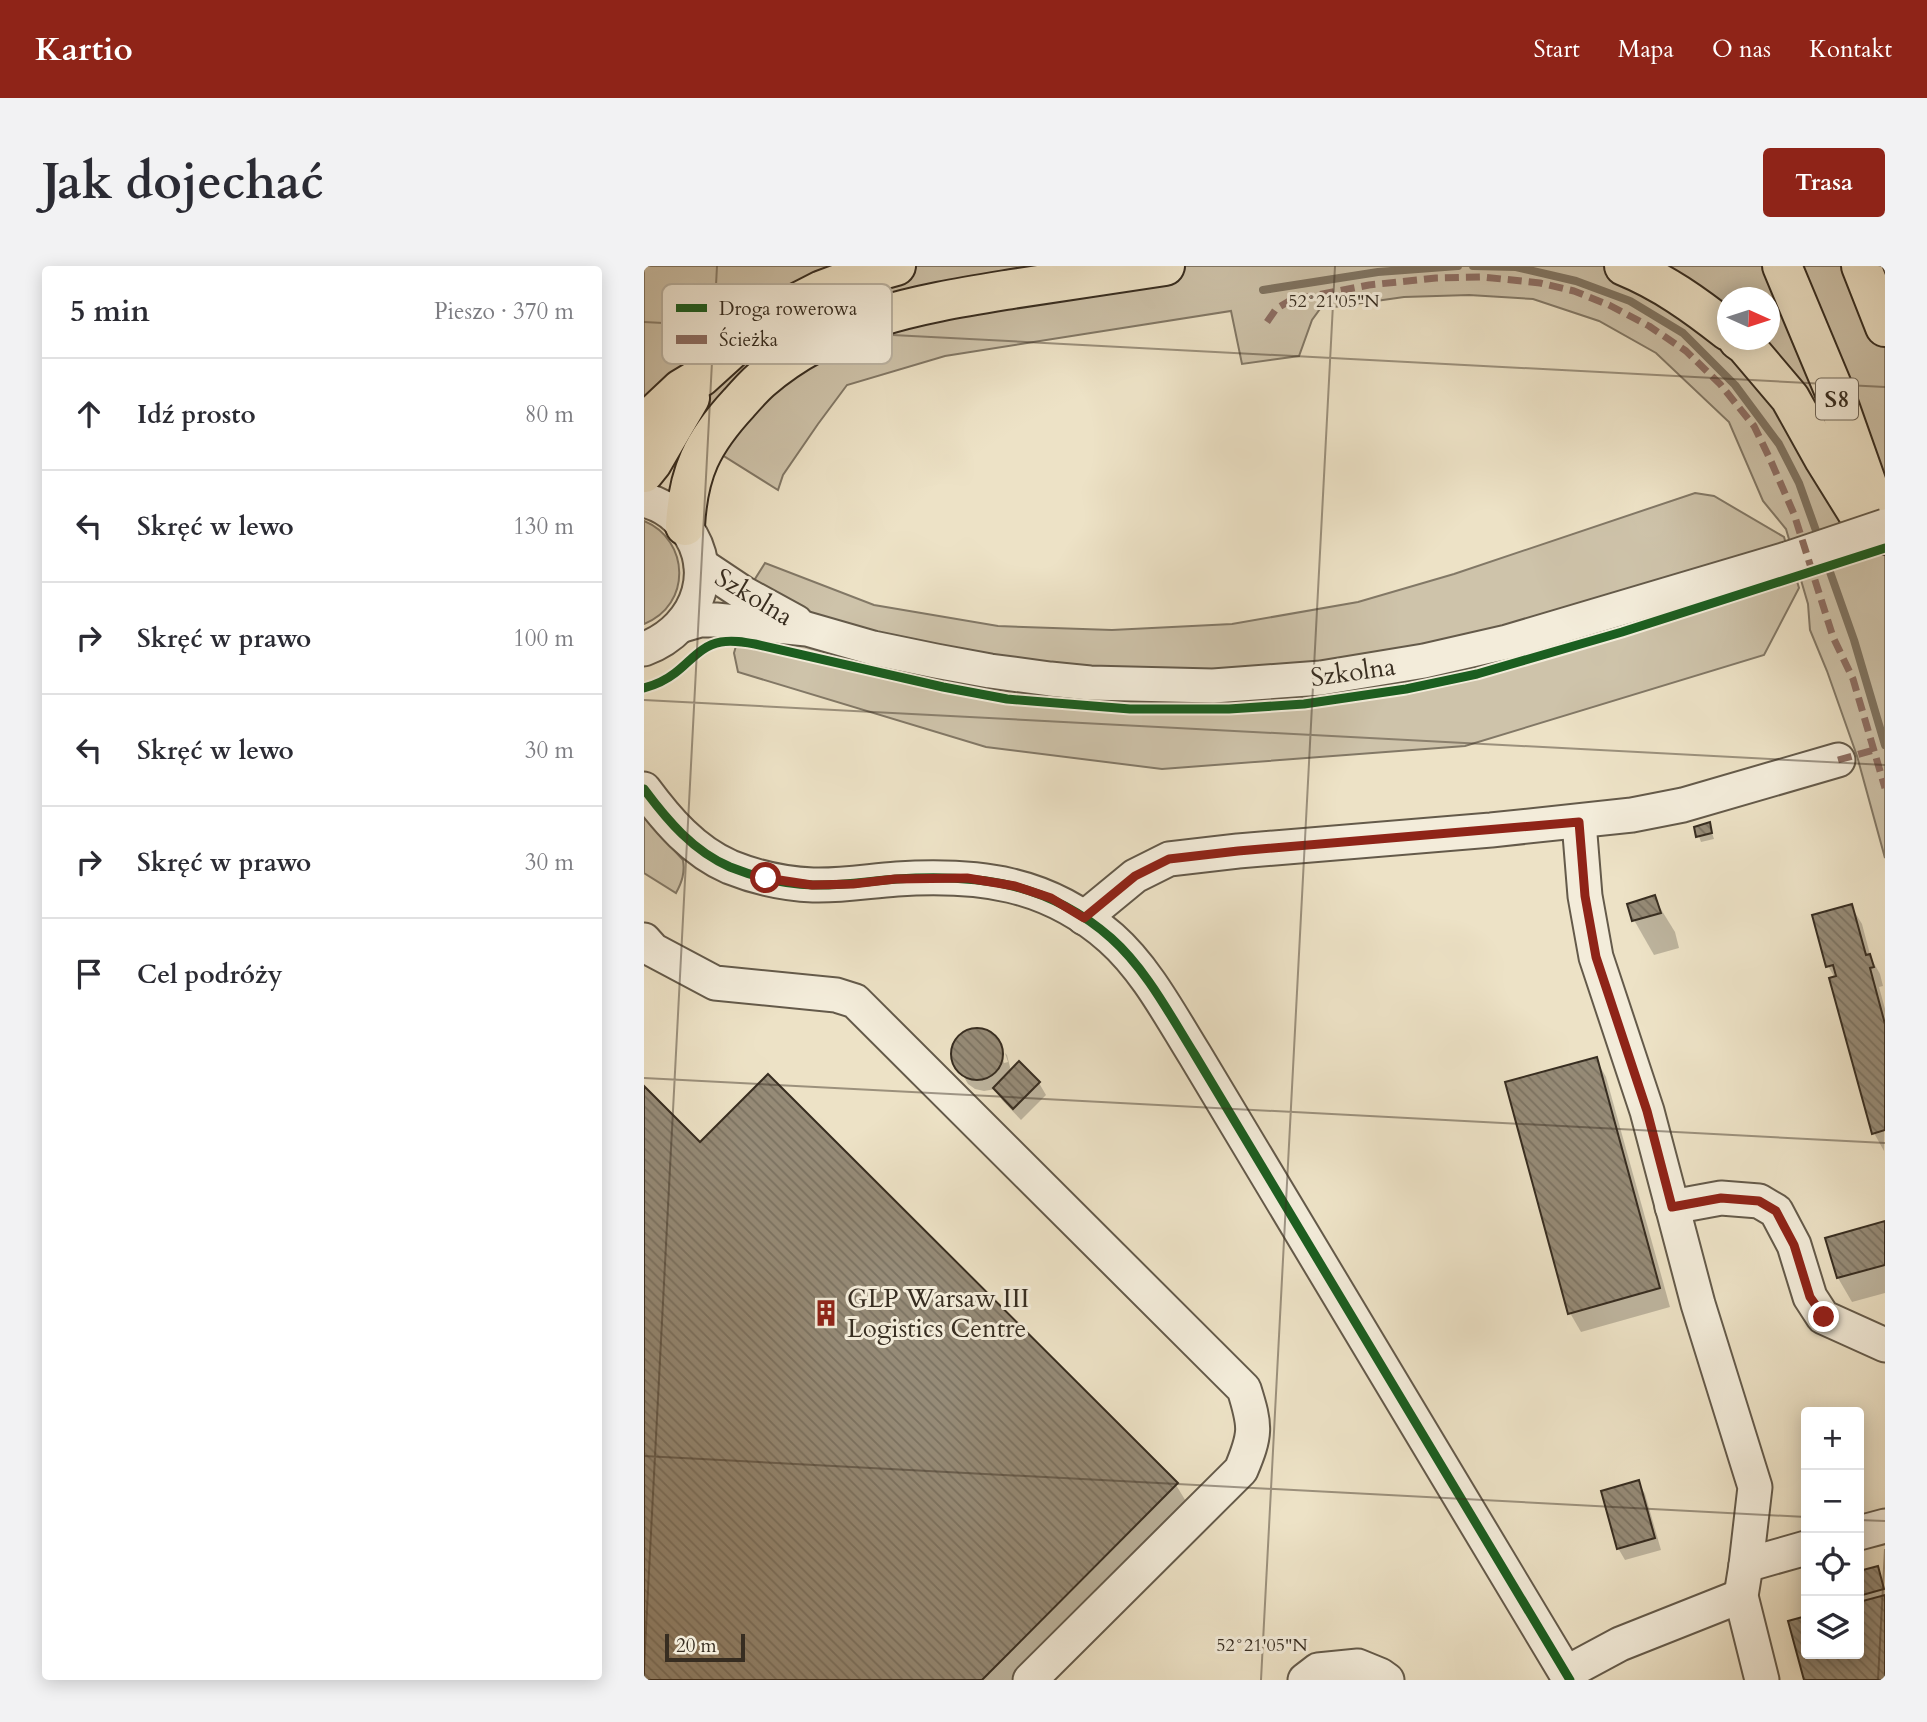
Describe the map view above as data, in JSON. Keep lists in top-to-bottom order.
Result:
{
  "streets": {
    "highway": ["S8"],
    "street": ["Szkolna"]
  },
  "places": {
    "building": ["GLP Warsaw III Logistics Centre"]
  },
  "legend": ["Droga rowerowa", "Ścieżka"],
  "scale_bar": "20 m",
  "north": "right",
  "page": {
    "header": "Kartio",
    "nav": [
      "Start",
      "Mapa",
      "O nas",
      "Kontakt"
    ],
    "buttons": "Trasa",
    "title": "Jak dojechać",
    "heading": ["5 min", "Pieszo · 370 m"],
    "list": [
      ["Idź prosto", "80 m"],
      ["Skręć w lewo", "130 m"],
      ["Skręć w prawo", "100 m"],
      ["Skręć w lewo", "30 m"],
      ["Skręć w prawo", "30 m"],
      "Cel podróży"
    ],
    "map_buttons": ["+", "−"],
    "scale": "20 m"
  },
  "coordinates": ["52°21'05\"N"]
}
